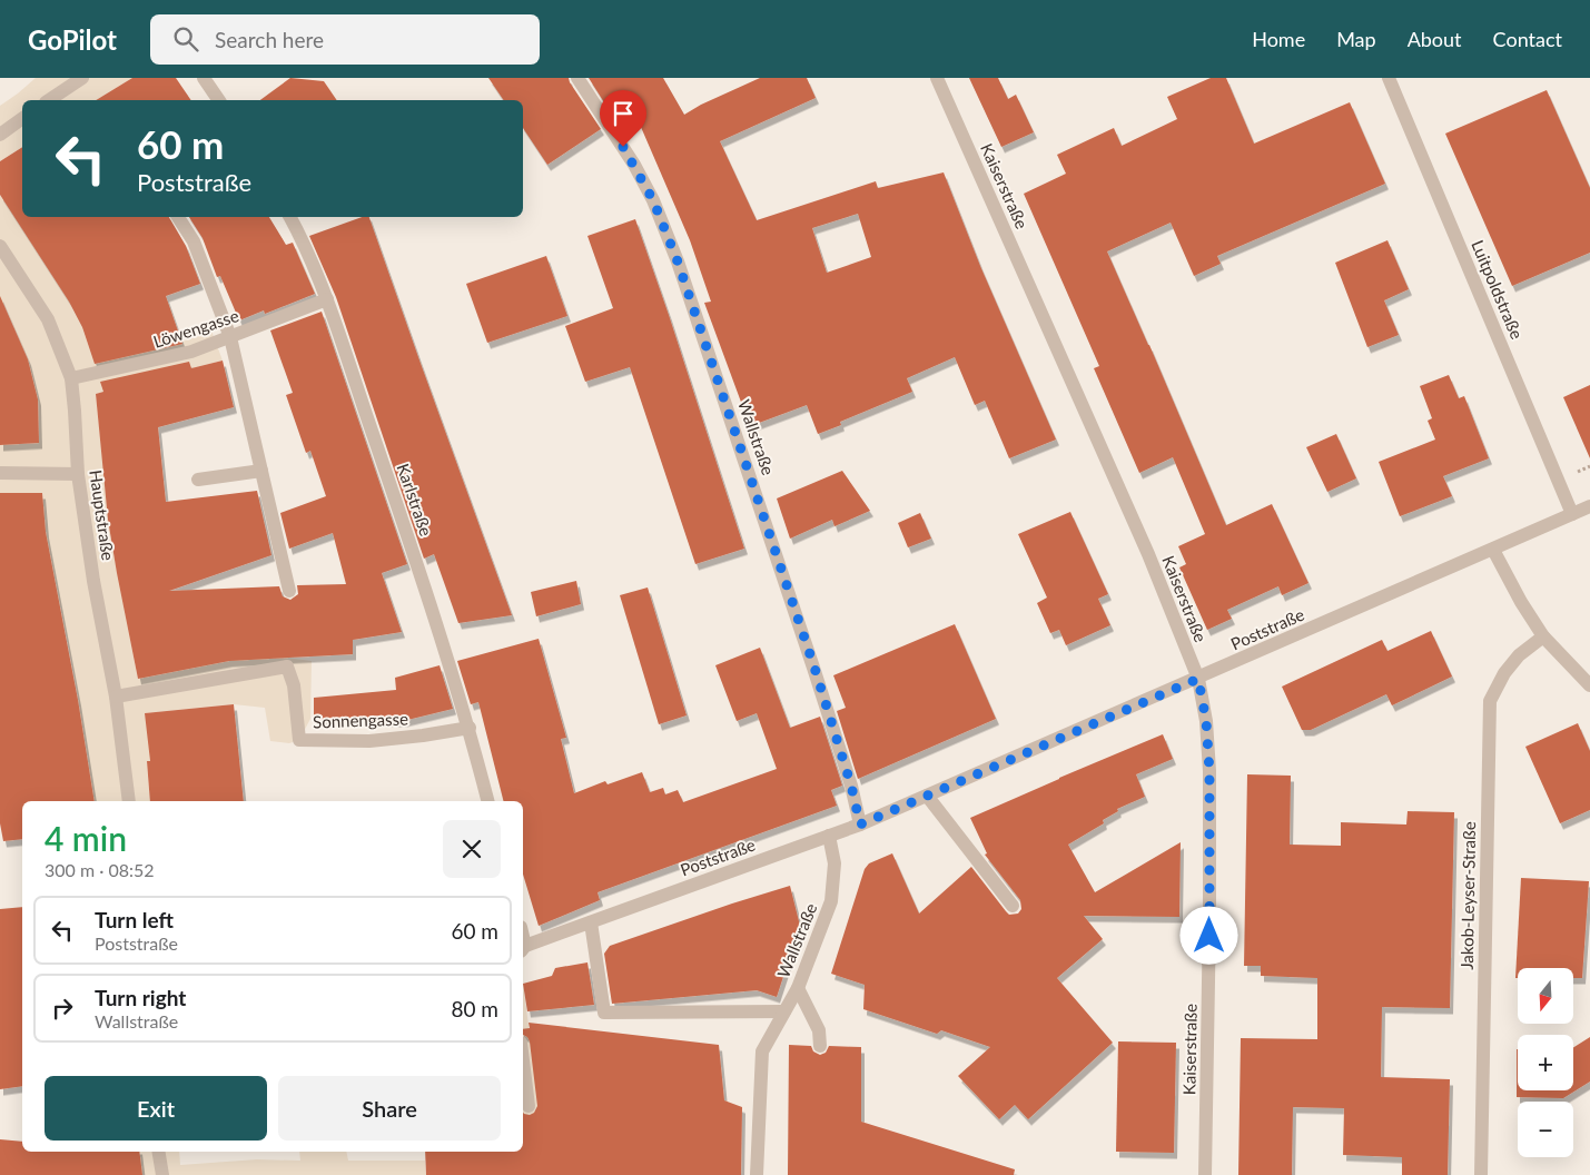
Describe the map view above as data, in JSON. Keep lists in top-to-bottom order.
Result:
{
  "streets": {
    "street": [
      "Kaiserstraße",
      "Luitpoldstraße",
      "Löwengasse",
      "Wallstraße",
      "Karlstraße",
      "Hauptstraße",
      "Poststraße",
      "Sonnengasse",
      "Jakob-Leyser-Straße"
    ]
  },
  "crossings": [
    ["Kaiserstraße", "Poststraße"],
    ["Luitpoldstraße", "Poststraße"],
    ["Löwengasse", "Karlstraße"],
    ["Löwengasse", "Hauptstraße"],
    ["Wallstraße", "Poststraße"],
    ["Karlstraße", "Sonnengasse"],
    ["Hauptstraße", "Sonnengasse"]
  ],
  "north": "bottom",
  "page": {
    "header": "GoPilot",
    "search": "Search here",
    "nav": [
      "Home",
      "Map",
      "About",
      "Contact"
    ],
    "turn": ["60 m", "Poststraße"],
    "heading": ["4 min", "300 m · 08:52"],
    "list": [
      {
        "name": "Turn left",
        "note": "Poststraße",
        "value": "60 m"
      },
      {
        "name": "Turn right",
        "note": "Wallstraße",
        "value": "80 m"
      }
    ],
    "map_buttons": ["+", "−"],
    "buttons": ["Exit", "Share"]
  }
}
